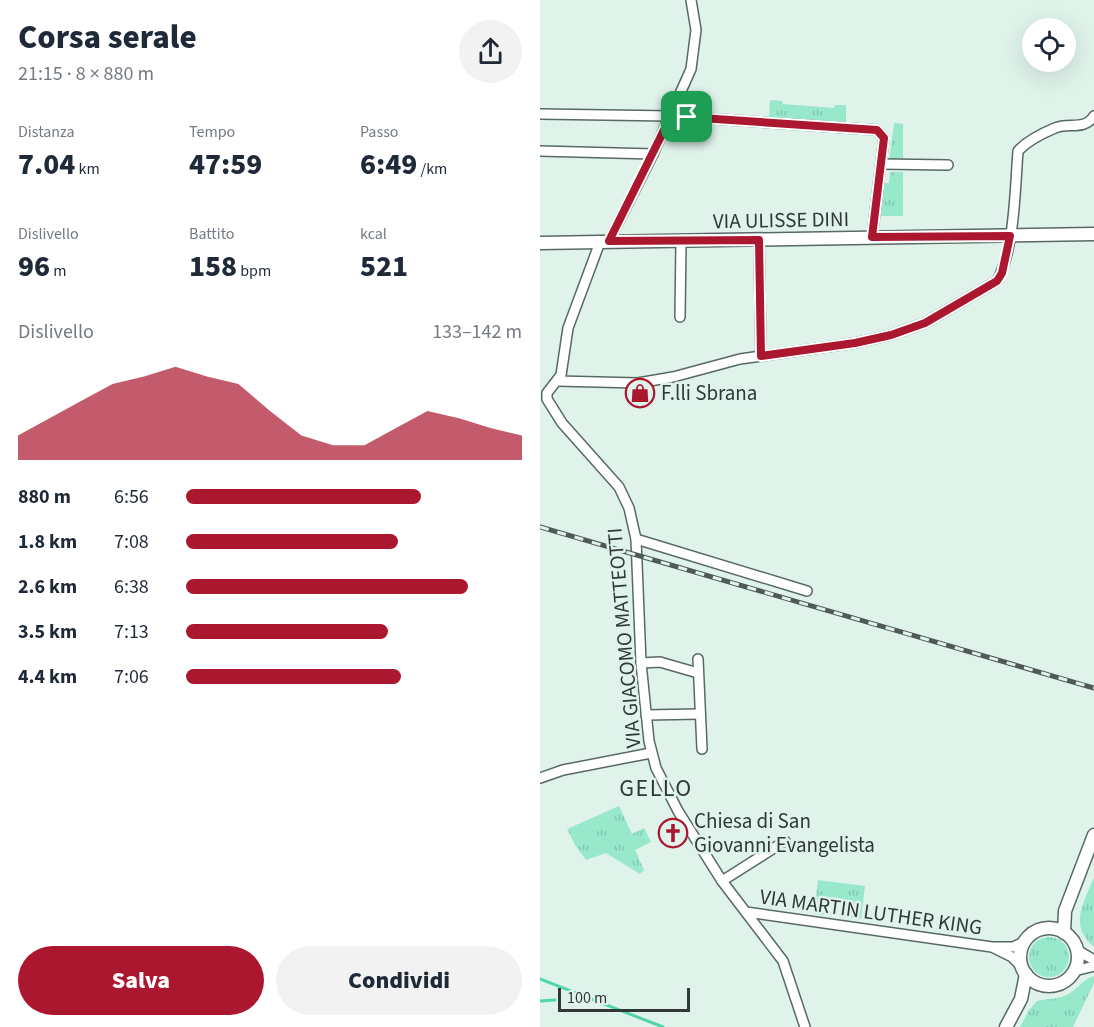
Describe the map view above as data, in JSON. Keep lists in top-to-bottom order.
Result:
{
  "streets": {
    "street": ["VIA ULISSE DINI", "VIA GIACOMO MATTEOTTI", "VIA MARTIN LUTHER KING"]
  },
  "crossings": [
    ["VIA ULISSE DINI", "VIA GIACOMO MATTEOTTI"],
    ["VIA GIACOMO MATTEOTTI", "VIA MARTIN LUTHER KING"]
  ],
  "districts": ["GELLO"],
  "places": {
    "shop": ["F.lli Sbrana"],
    "church": ["Chiesa di San Giovanni Evangelista"]
  },
  "scale_bar": "100 m",
  "page": {
    "heading": ["Corsa serale", "21:15 · 8 × 880 m"],
    "stats": [
      ["Distanza", "7.04 km"],
      ["Tempo", "47:59"],
      ["Passo", "6:49 /km"],
      ["Dislivello", "96 m"],
      ["Battito", "158 bpm"],
      ["kcal", "521"]
    ],
    "chart": ["Dislivello", "133–142 m"],
    "list": [
      {
        "name": "880 m",
        "note": "6:56"
      },
      {
        "name": "1.8 km",
        "note": "7:08"
      },
      {
        "name": "2.6 km",
        "note": "6:38"
      },
      {
        "name": "3.5 km",
        "note": "7:13"
      },
      {
        "name": "4.4 km",
        "note": "7:06"
      }
    ],
    "buttons": ["Salva", "Condividi"],
    "scale": "100 m"
  }
}
